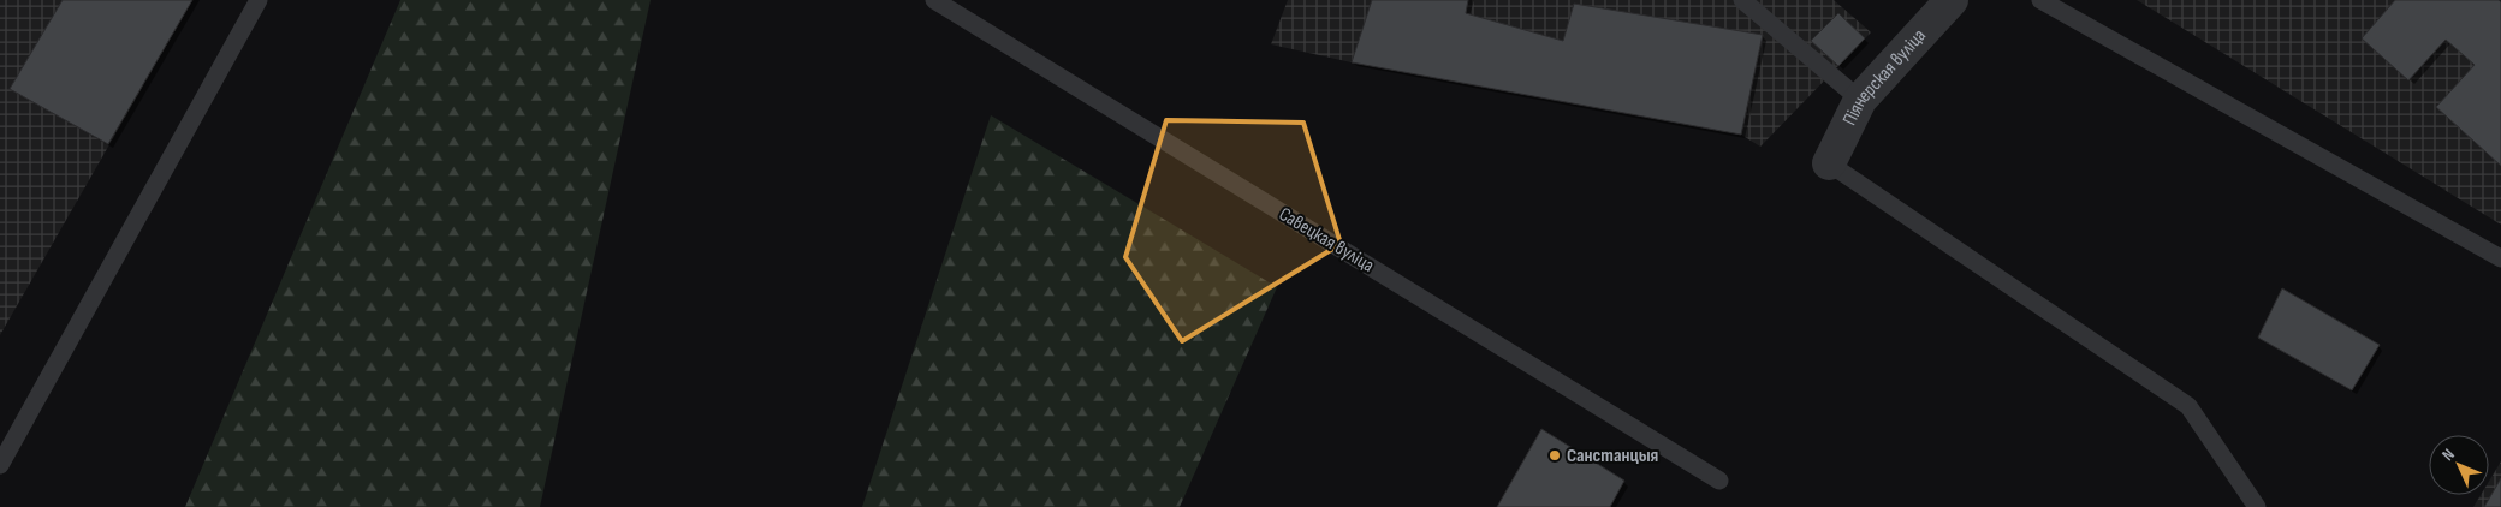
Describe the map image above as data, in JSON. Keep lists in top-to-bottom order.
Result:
{
  "streets": {
    "street": ["Піянерская вуліца"],
    "lane": ["Савецкая вуліца"]
  },
  "places": ["Санстанцыя"],
  "north": "top left"
}
